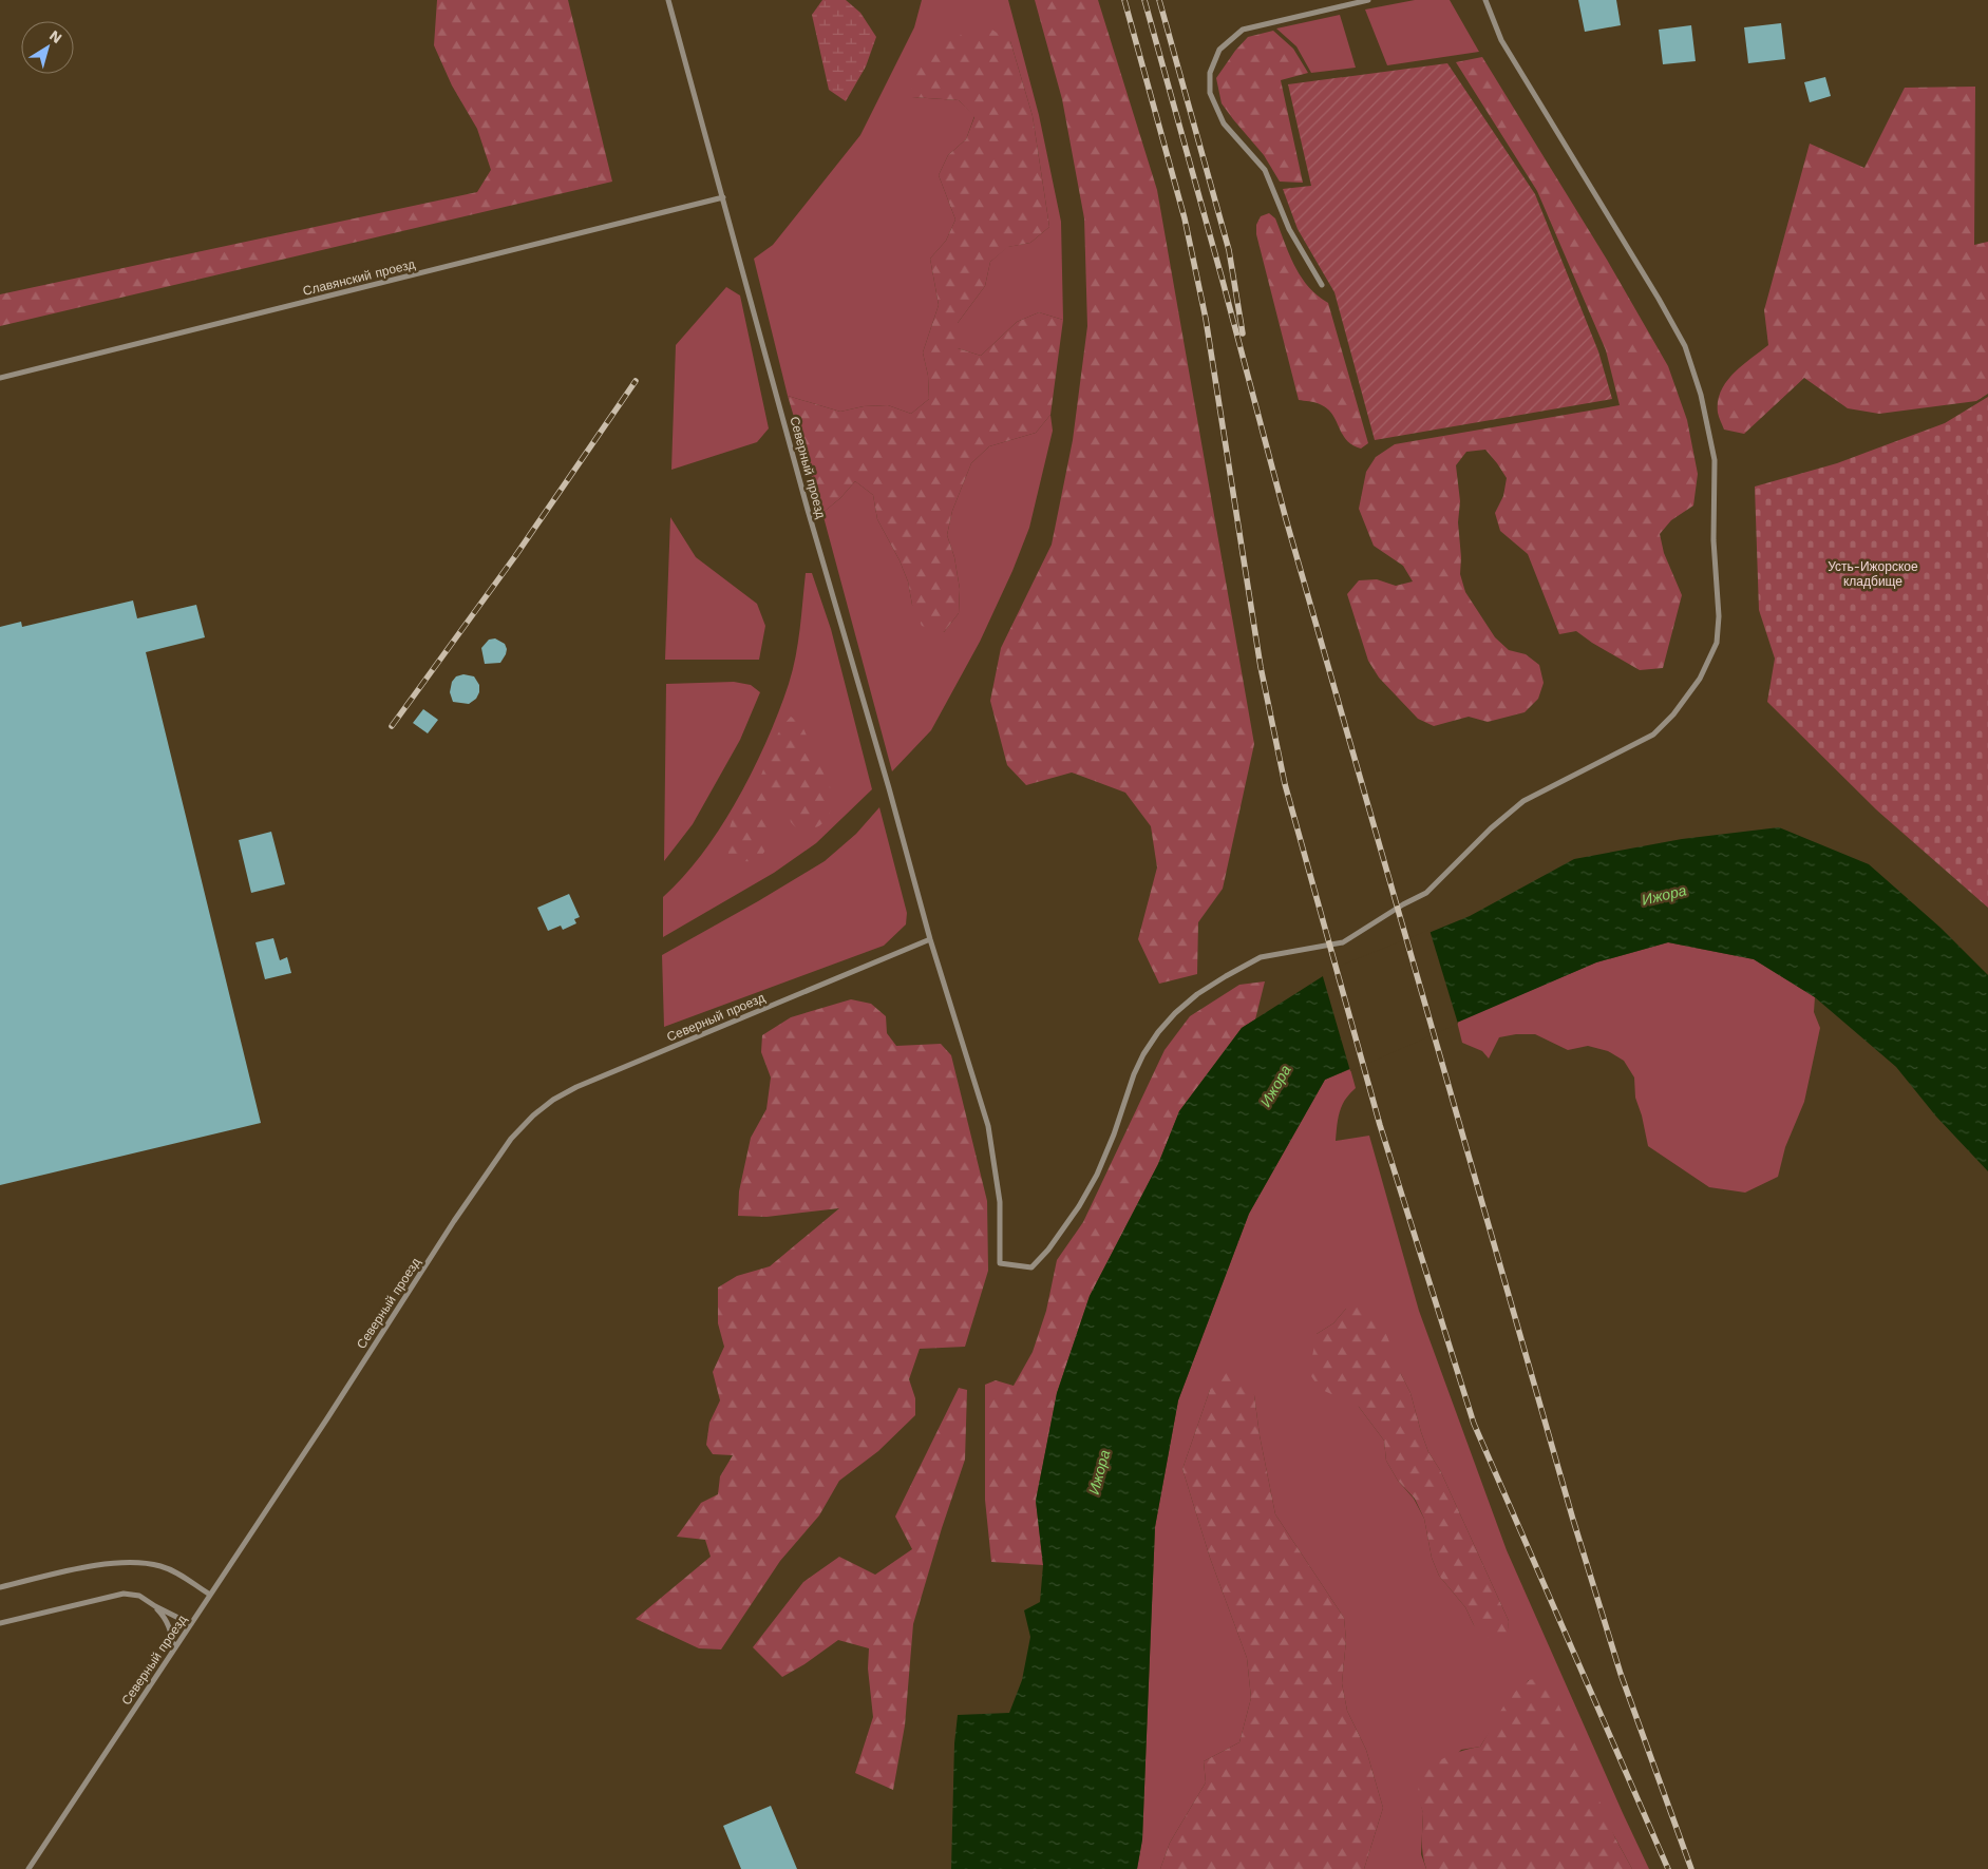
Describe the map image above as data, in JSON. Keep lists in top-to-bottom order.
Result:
{
  "streets": {
    "street": ["Славянский проезд", "Северный проезд"]
  },
  "crossings": [
    ["Славянский проезд", "Северный проезд"]
  ],
  "water": ["Ижора"],
  "parks": ["Усть-Ижорское кладбище"],
  "north": "top right"
}
